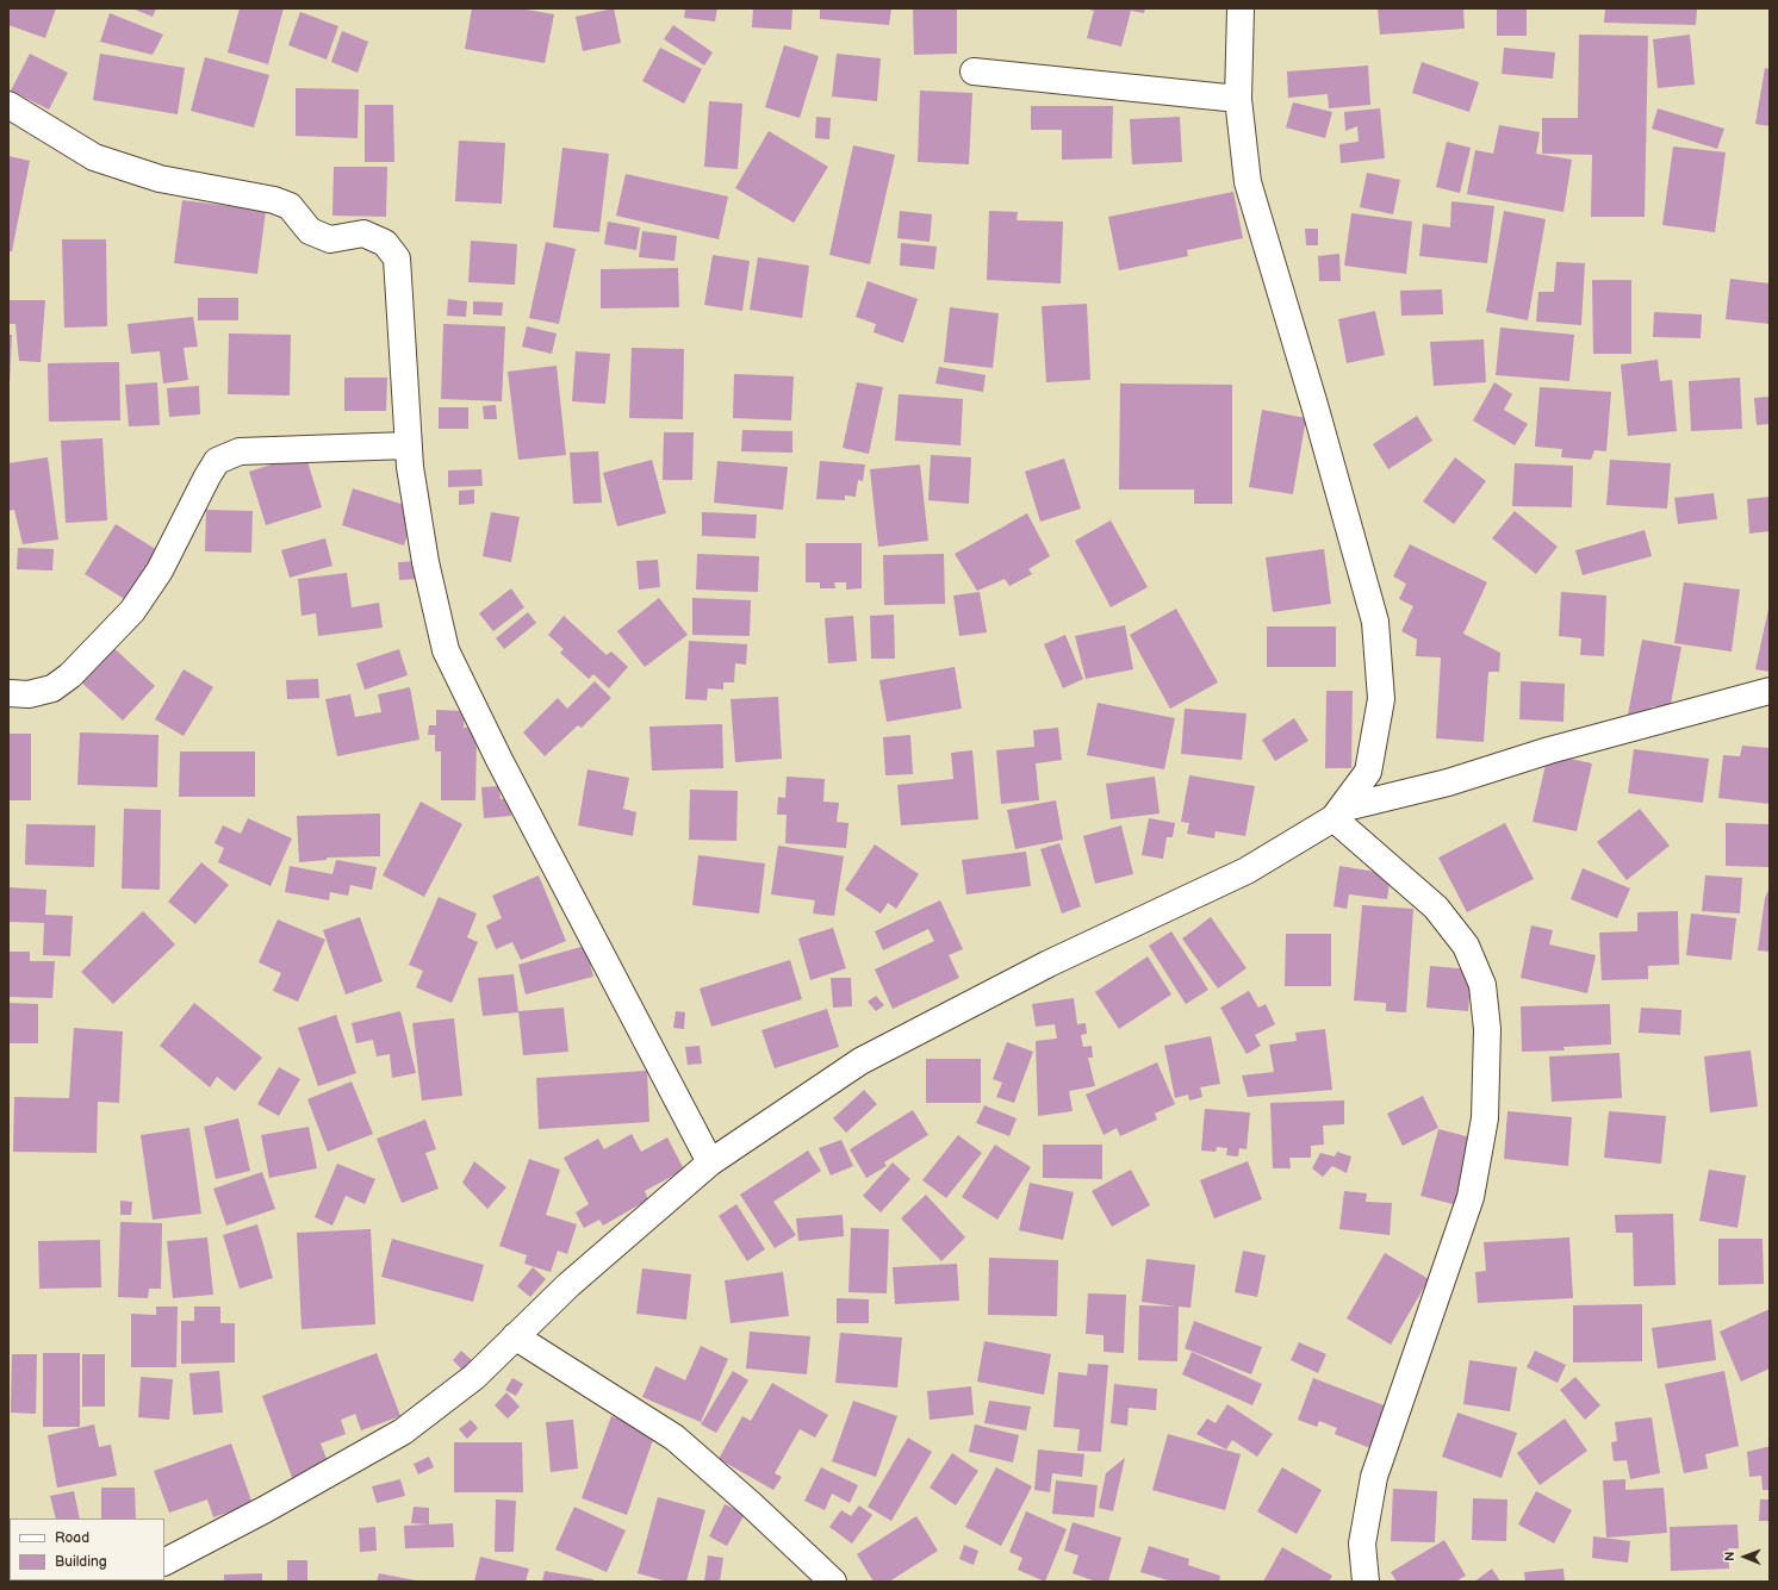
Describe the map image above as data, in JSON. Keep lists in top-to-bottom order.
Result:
{
  "legend": ["Road", "Building"],
  "north": "left"
}
